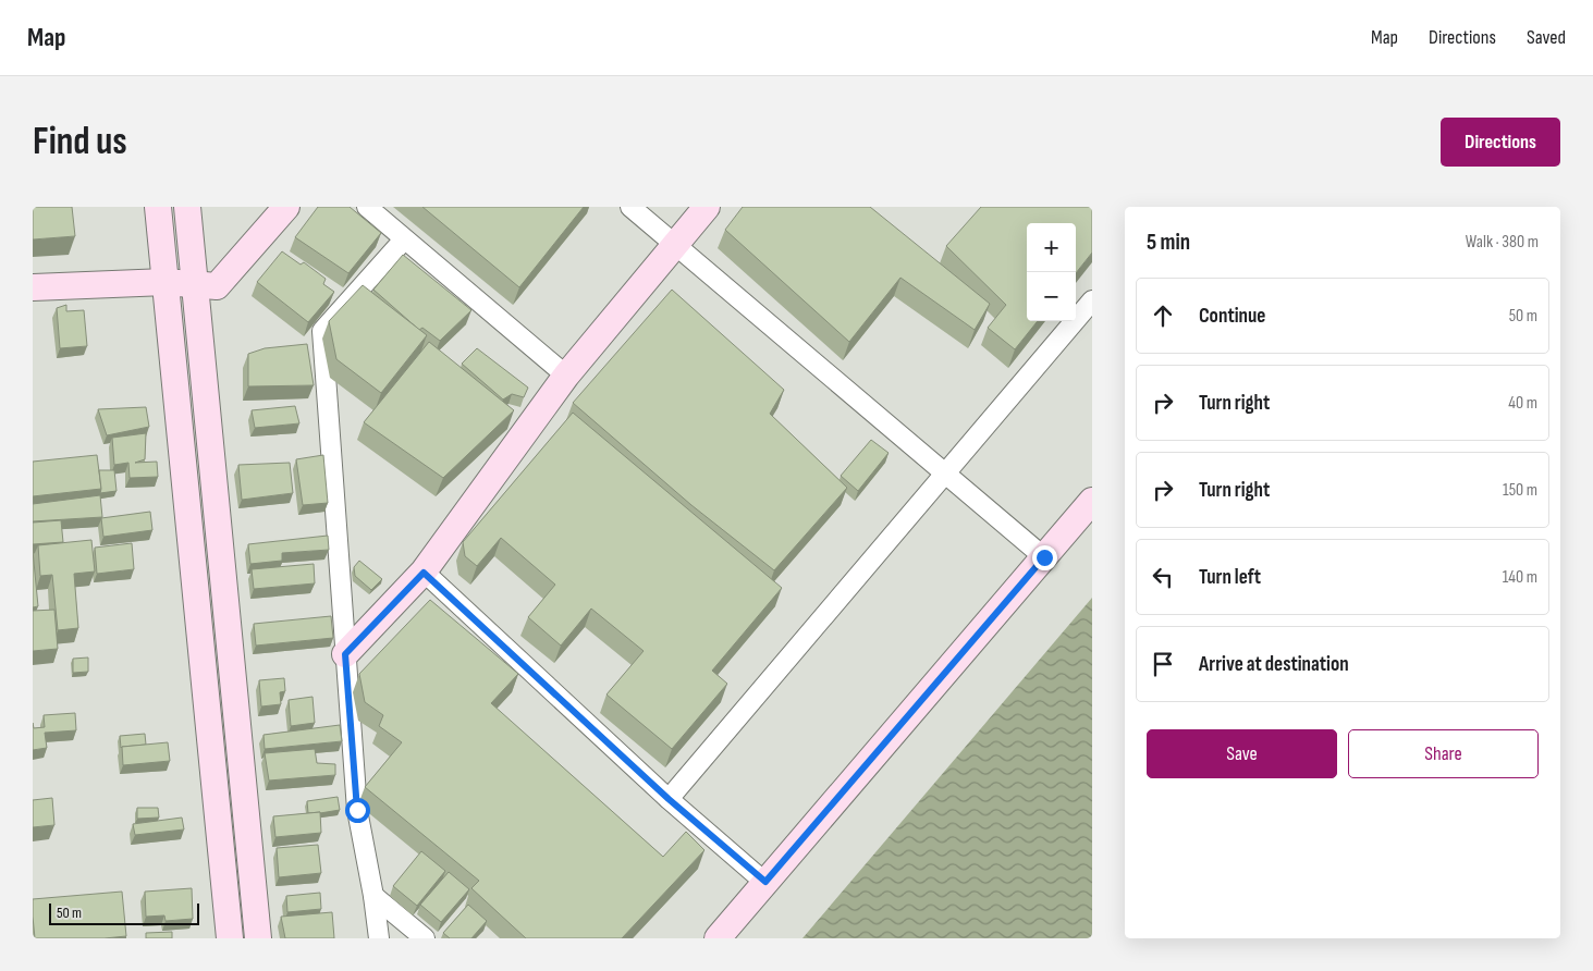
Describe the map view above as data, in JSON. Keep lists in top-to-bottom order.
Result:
{
  "scale_bar": "50 m",
  "page": {
    "header": "Map",
    "nav": ["Map", "Directions", "Saved"],
    "buttons": [
      "Directions",
      ["Save", "Share"]
    ],
    "title": "Find us",
    "heading": ["5 min", "Walk · 380 m"],
    "map_buttons": ["+", "−"],
    "list": [
      ["Continue", "50 m"],
      ["Turn right", "40 m"],
      ["Turn right", "150 m"],
      ["Turn left", "140 m"],
      "Arrive at destination"
    ],
    "scale": "50 m"
  }
}
